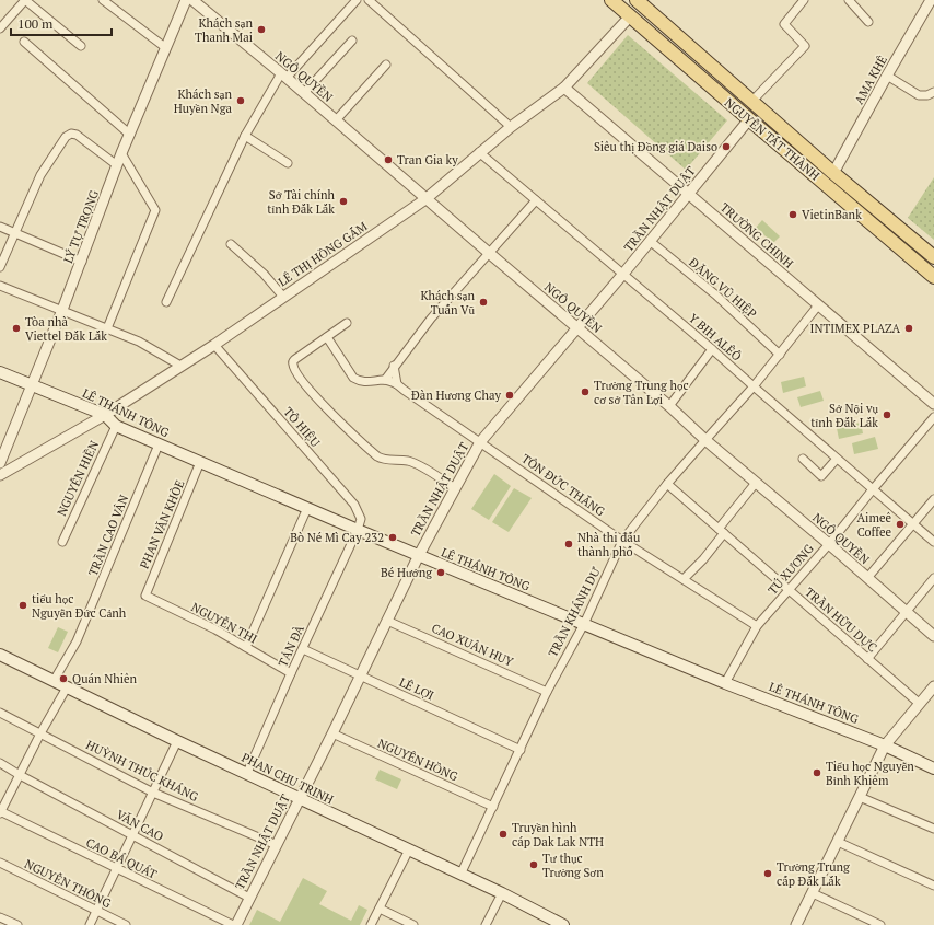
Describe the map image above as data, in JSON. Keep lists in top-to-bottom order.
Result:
{
  "streets": {
    "main road": ["NGUYỄN TẤT THÀNH", "LÊ THÁNH TÔNG", "PHAN CHU TRINH"],
    "street": [
      "NGÔ QUYỀN",
      "AMA KHÊ",
      "TRẦN NHẬT DUẬT",
      "LÝ TỰ TRỌNG",
      "TRƯỜNG CHINH",
      "LÊ THỊ HỒNG GẤM",
      "ĐẶNG VŨ HIỆP",
      "Y BIH ALÊÔ",
      "TÔ HIỆU",
      "NGUYỄN HIỀN",
      "TÔN ĐỨC THẮNG",
      "PHAN VĂN KHÒE",
      "TRẦN CAO VÂN",
      "TÚ XƯƠNG",
      "TRẦN KHÁNH DƯ",
      "TRẦN HỮU DỰC",
      "NGUYỄN THI",
      "CAO XUÂN HUY",
      "TẢN ĐÀ",
      "LÊ LỢI",
      "NGUYÊN HỒNG",
      "HUỲNH THÚC KHÁNG",
      "VĂN CAO",
      "CAO BÁ QUÁT",
      "NGUYỄN THÔNG"
    ]
  },
  "crossings": [
    ["NGÔ QUYỀN", "TRẦN NHẬT DUẬT"],
    ["NGÔ QUYỀN", "LÊ THỊ HỒNG GẤM"],
    ["NGÔ QUYỀN", "TÚ XƯƠNG"],
    ["NGÔ QUYỀN", "TRẦN KHÁNH DƯ"],
    ["AMA KHÊ", "NGUYỄN TẤT THÀNH"],
    ["NGUYỄN TẤT THÀNH", "TRẦN NHẬT DUẬT"],
    ["NGUYỄN TẤT THÀNH", "LÊ THỊ HỒNG GẤM"],
    ["TRẦN NHẬT DUẬT", "TRƯỜNG CHINH"],
    ["TRẦN NHẬT DUẬT", "ĐẶNG VŨ HIỆP"],
    ["TRẦN NHẬT DUẬT", "Y BIH ALÊÔ"],
    ["TRẦN NHẬT DUẬT", "LÊ THÁNH TÔNG"],
    ["TRẦN NHẬT DUẬT", "TÔN ĐỨC THẮNG"],
    ["TRẦN NHẬT DUẬT", "CAO XUÂN HUY"],
    ["TRẦN NHẬT DUẬT", "LÊ LỢI"],
    ["TRẦN NHẬT DUẬT", "NGUYÊN HỒNG"],
    ["TRẦN NHẬT DUẬT", "HUỲNH THÚC KHÁNG"],
    ["TRẦN NHẬT DUẬT", "PHAN CHU TRINH"],
    ["TRẦN NHẬT DUẬT", "VĂN CAO"],
    ["LÝ TỰ TRỌNG", "LÊ THÁNH TÔNG"],
    ["TRƯỜNG CHINH", "LÊ THỊ HỒNG GẤM"],
    ["TRƯỜNG CHINH", "TRẦN KHÁNH DƯ"],
    ["LÊ THỊ HỒNG GẤM", "Y BIH ALÊÔ"],
    ["LÊ THỊ HỒNG GẤM", "LÊ THÁNH TÔNG"],
    ["LÊ THỊ HỒNG GẤM", "TÔ HIỆU"],
    ["ĐẶNG VŨ HIỆP", "TRẦN KHÁNH DƯ"],
    ["Y BIH ALÊÔ", "TÚ XƯƠNG"],
    ["Y BIH ALÊÔ", "TRẦN KHÁNH DƯ"],
    ["LÊ THÁNH TÔNG", "TÔ HIỆU"],
    ["LÊ THÁNH TÔNG", "NGUYỄN HIỀN"],
    ["LÊ THÁNH TÔNG", "PHAN VĂN KHÒE"],
    ["LÊ THÁNH TÔNG", "TRẦN CAO VÂN"],
    ["LÊ THÁNH TÔNG", "TÚ XƯƠNG"],
    ["LÊ THÁNH TÔNG", "TRẦN KHÁNH DƯ"],
    ["LÊ THÁNH TÔNG", "TẢN ĐÀ"],
    ["TÔ HIỆU", "TẢN ĐÀ"],
    ["TÔN ĐỨC THẮNG", "TÚ XƯƠNG"],
    ["TÔN ĐỨC THẮNG", "TRẦN KHÁNH DƯ"],
    ["PHAN VĂN KHÒE", "NGUYỄN THI"],
    ["TRẦN CAO VÂN", "PHAN CHU TRINH"],
    ["TÚ XƯƠNG", "TRẦN HỮU DỰC"],
    ["TRẦN KHÁNH DƯ", "TRẦN HỮU DỰC"],
    ["TRẦN KHÁNH DƯ", "CAO XUÂN HUY"],
    ["TRẦN KHÁNH DƯ", "LÊ LỢI"],
    ["TRẦN KHÁNH DƯ", "NGUYÊN HỒNG"],
    ["TRẦN KHÁNH DƯ", "PHAN CHU TRINH"],
    ["NGUYỄN THI", "TẢN ĐÀ"],
    ["TẢN ĐÀ", "LÊ LỢI"],
    ["TẢN ĐÀ", "PHAN CHU TRINH"]
  ],
  "places": [
    "Khách sạn Thanh Mai",
    "Khách sạn Huyền Nga",
    "Siêu thị Đồng giá Daiso",
    "Tran Gia ky",
    "Sở Tài chính tỉnh Đắk Lắk",
    "VietinBank",
    "Khách sạn Tuấn Vũ",
    "Tòa nhà Viettel Đắk Lắk",
    "INTIMEX PLAZA",
    "Trường Trung học cơ sở Tân Lợi",
    "Đàn Hương Chay",
    "Sở Nội vụ tỉnh Đắk Lắk",
    "Aimeê Coffee",
    "Bò Né Mì Cay 232",
    "Nhà thi đấu thành phố",
    "Bé Hướng",
    "tiểu học Nguyễn Đức Cảnh",
    "Quán Nhiên",
    "Tiểu học Nguyễn Bỉnh Khiêm",
    "Truyền hình cáp Dak Lak NTH",
    "Tư thục Trường Sơn",
    "Trường Trung cấp Đắk Lắk"
  ],
  "scale_bar": "100 m"
}
